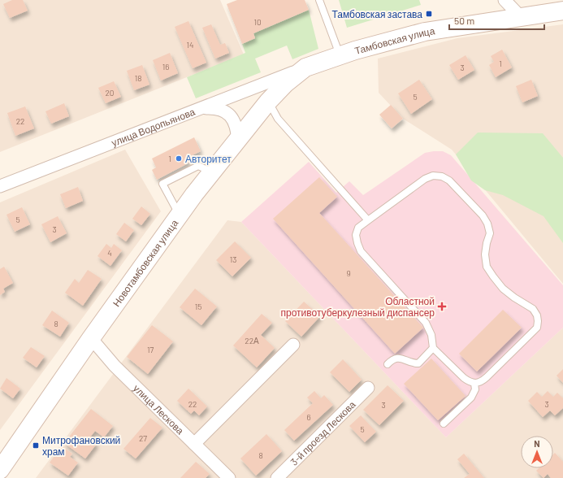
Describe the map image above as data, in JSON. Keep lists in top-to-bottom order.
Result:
{
  "streets": {
    "main road": ["Тамбовская улица", "Новотамбовская улица"],
    "street": ["улица Водопьянова", "улица Лескова", "3-й проезд Лескова"]
  },
  "crossings": [
    ["Тамбовская улица", "улица Водопьянова"],
    ["Тамбовская улица", "Новотамбовская улица"],
    ["улица Водопьянова", "Новотамбовская улица"],
    ["Новотамбовская улица", "улица Лескова"]
  ],
  "places": {
    "transit": ["Тамбовская застава", "Митрофановский храм"],
    "other": ["Авторитет"],
    "health": ["Областной противотуберкулезный диспансер"]
  },
  "house_numbers": [
    "10",
    "14",
    "1",
    "16",
    "3",
    "18",
    "20",
    "5",
    "22",
    "1",
    "5",
    "3",
    "4",
    "13",
    "9",
    "15",
    "8",
    "22А",
    "17",
    "22",
    "3",
    "3",
    "6",
    "5",
    "27",
    "8"
  ],
  "scale_bar": "50 m",
  "north": "top"
}
